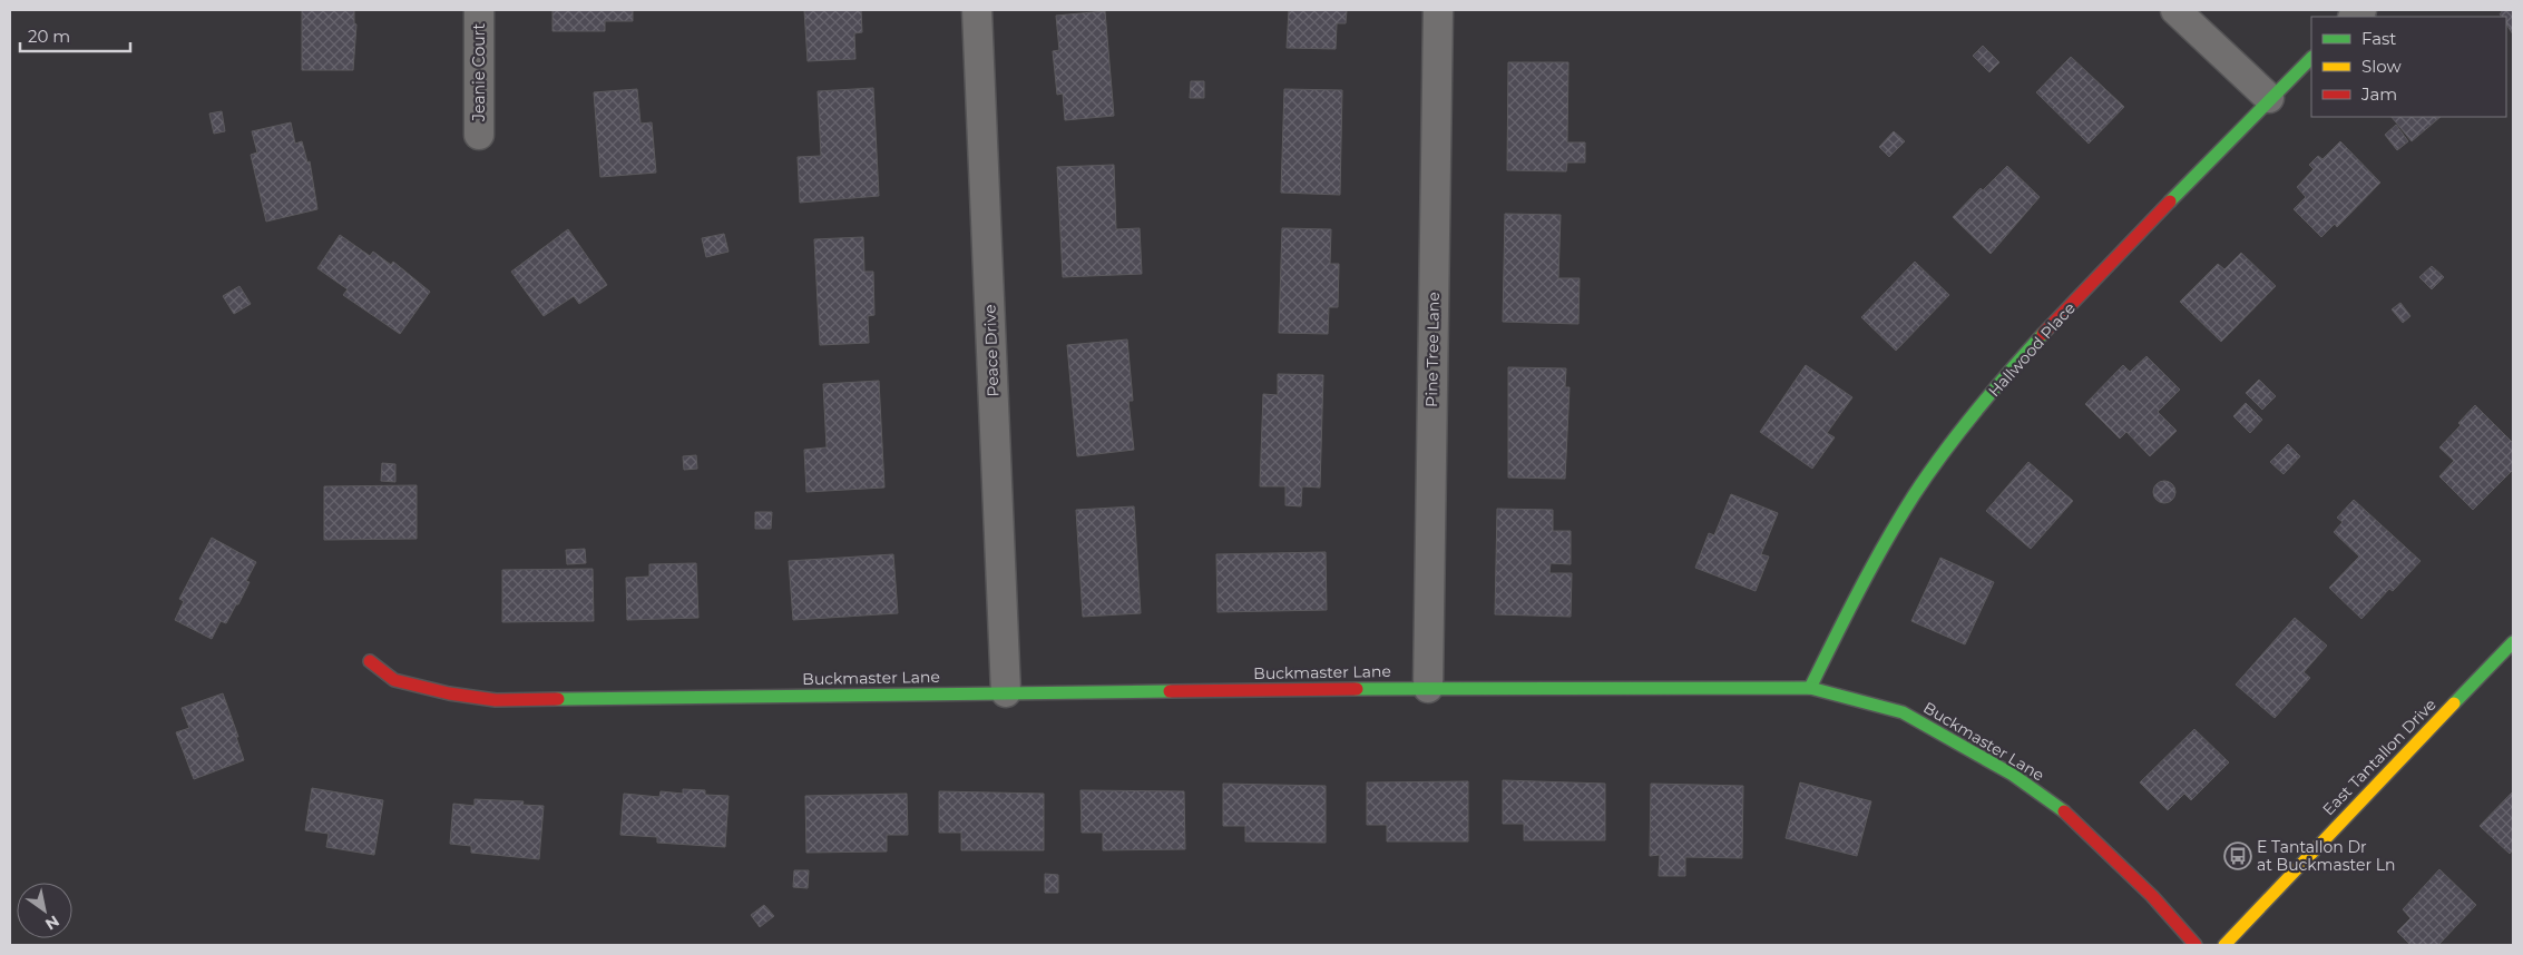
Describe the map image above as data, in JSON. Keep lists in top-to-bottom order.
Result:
{
  "streets": {
    "street": [
      "Jeanie Court",
      "Pine Tree Lane",
      "Hallwood Place",
      "Peace Drive",
      "Buckmaster Lane",
      "East Tantallon Drive"
    ]
  },
  "crossings": [
    ["Pine Tree Lane", "Buckmaster Lane"],
    ["Hallwood Place", "Buckmaster Lane"],
    ["Peace Drive", "Buckmaster Lane"]
  ],
  "places": {
    "bus stop": ["E Tantallon Dr at Buckmaster Ln"]
  },
  "legend": ["Fast", "Slow", "Jam"],
  "scale_bar": "20 m",
  "north": "bottom right"
}
